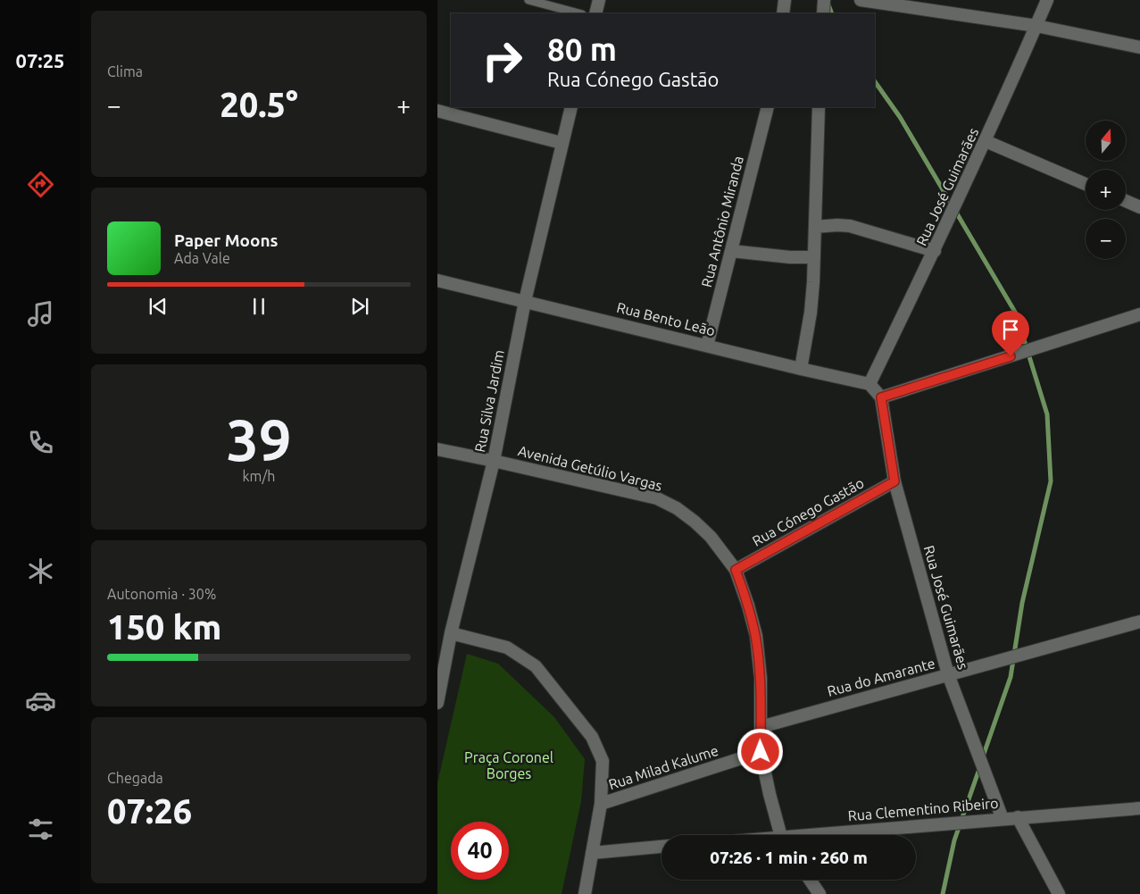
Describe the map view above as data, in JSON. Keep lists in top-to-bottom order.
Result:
{
  "streets": {
    "street": [
      "Rua José Guimarães",
      "Rua Antônio Miranda",
      "Rua Bento Leão",
      "Rua Silva Jardim",
      "Avenida Getúlio Vargas",
      "Rua Cónego Gastão",
      "Rua do Amarante",
      "Rua Milad Kalume",
      "Rua Clementino Ribeiro"
    ]
  },
  "crossings": [
    ["Rua José Guimarães", "Rua Bento Leão"],
    ["Rua José Guimarães", "Rua Cónego Gastão"],
    ["Rua José Guimarães", "Rua do Amarante"],
    ["Rua José Guimarães", "Rua Clementino Ribeiro"],
    ["Rua Antônio Miranda", "Rua Bento Leão"],
    ["Rua Bento Leão", "Rua Silva Jardim"],
    ["Rua Silva Jardim", "Avenida Getúlio Vargas"],
    ["Avenida Getúlio Vargas", "Rua Cónego Gastão"],
    ["Avenida Getúlio Vargas", "Rua do Amarante"],
    ["Avenida Getúlio Vargas", "Rua Milad Kalume"]
  ],
  "parks": ["Praça Coronel Borges"],
  "north": "top",
  "page": {
    "tabs": "07:25",
    "tile": [
      "Clima",
      ["39", "km/h"],
      ["Autonomia · 30%", "150 km"],
      ["Chegada", "07:26"]
    ],
    "turn": ["80 m", "Rua Cónego Gastão"],
    "heat": ["−", "20.5°", "+"],
    "map_buttons": ["+", "−"],
    "song": ["Paper Moons", "Ada Vale"],
    "limit": "40",
    "trip": "07:26 · 1 min · 260 m"
  }
}
